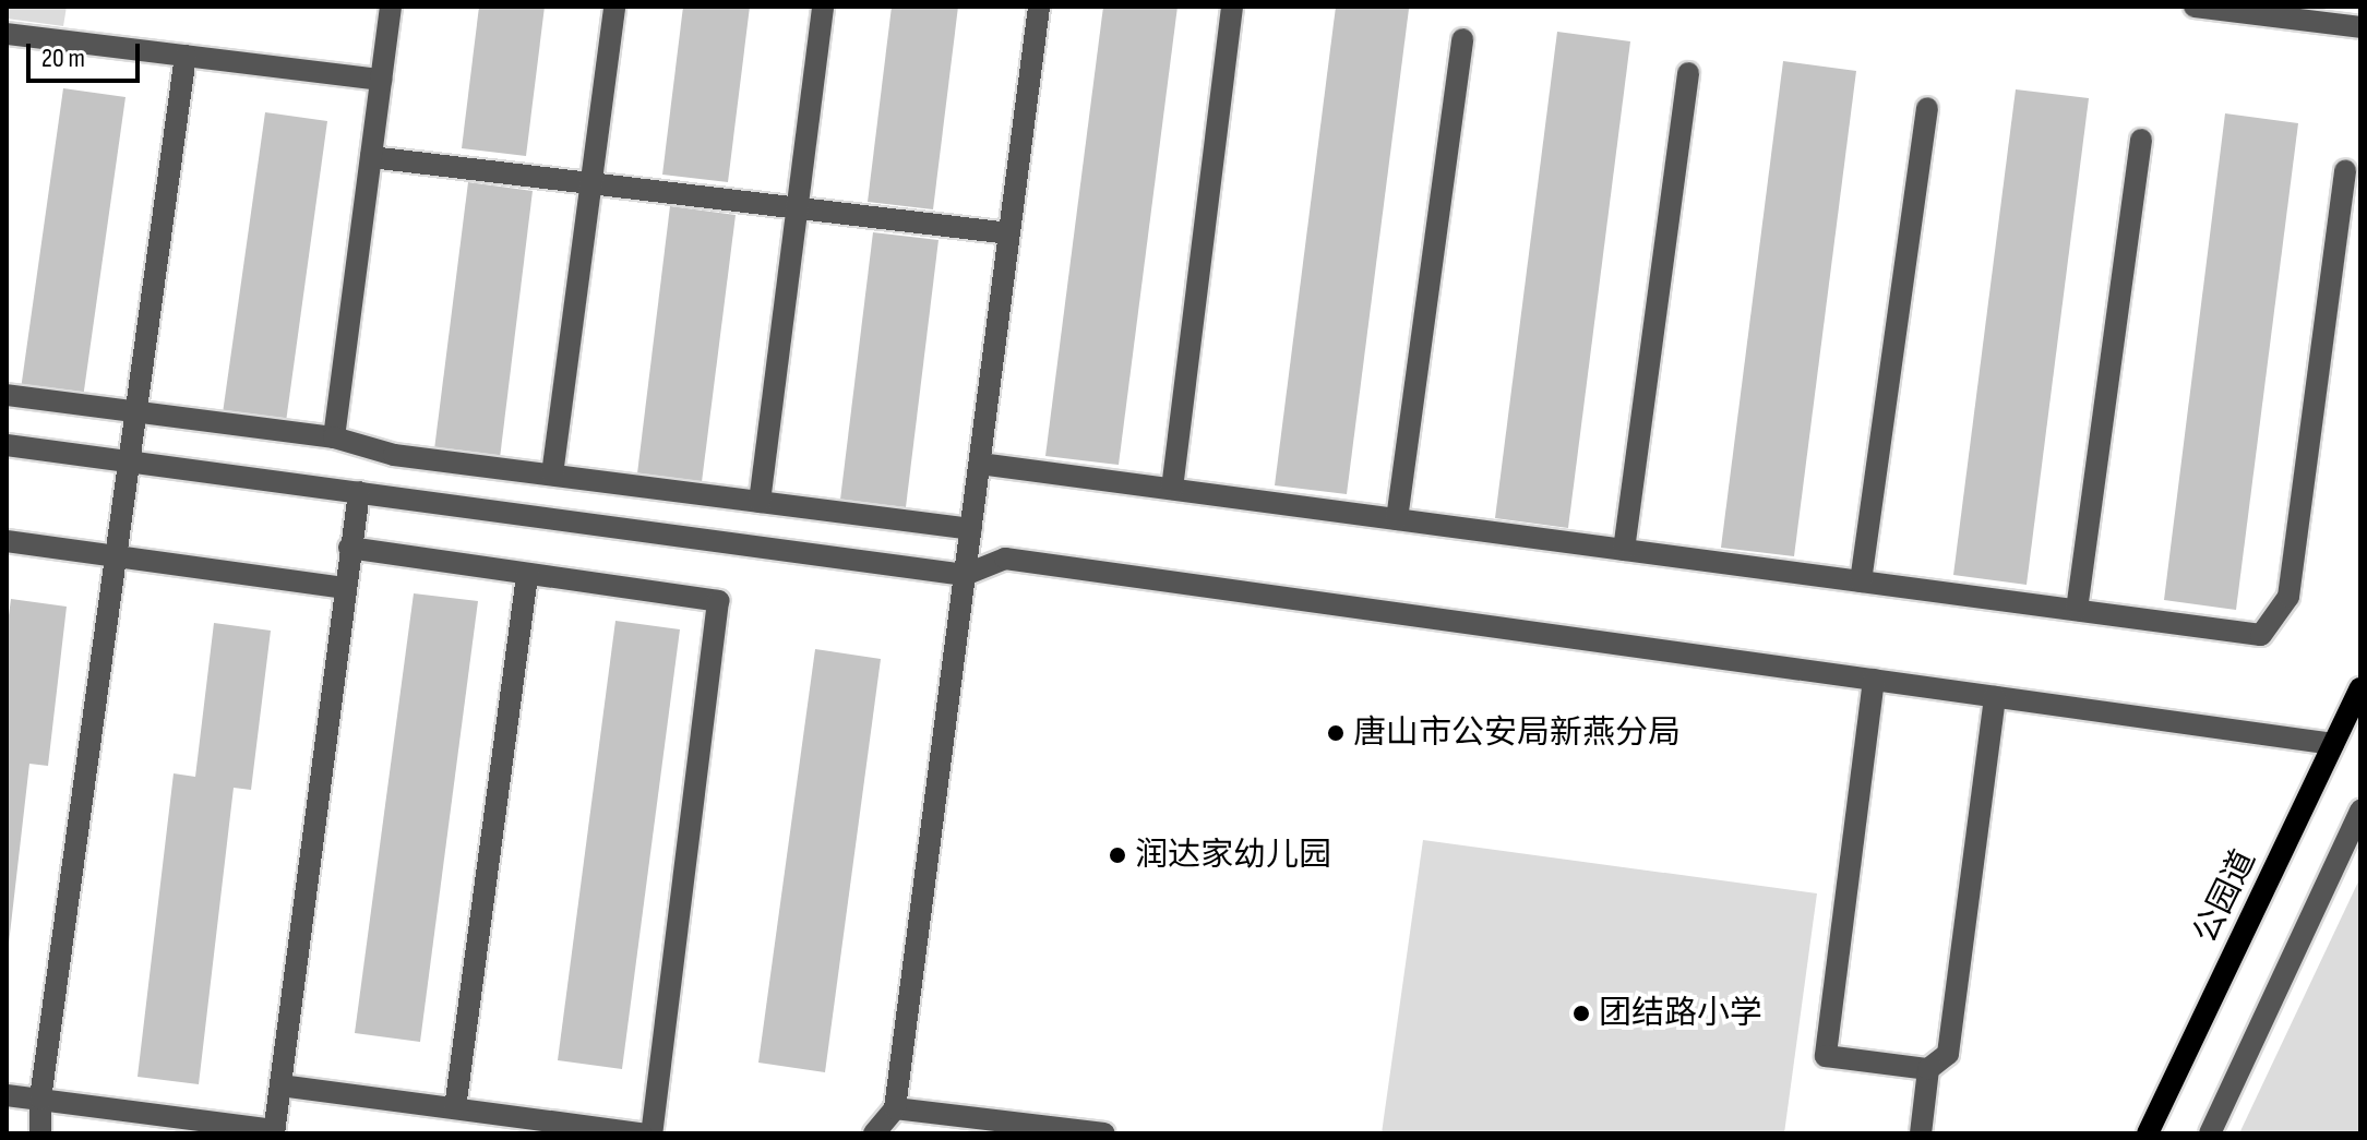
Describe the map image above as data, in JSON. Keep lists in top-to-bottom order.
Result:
{
  "streets": {
    "main road": ["公园道"]
  },
  "places": ["唐山市公安局新燕分局", "润达家幼儿园", "团结路小学"],
  "scale_bar": "20 m"
}
